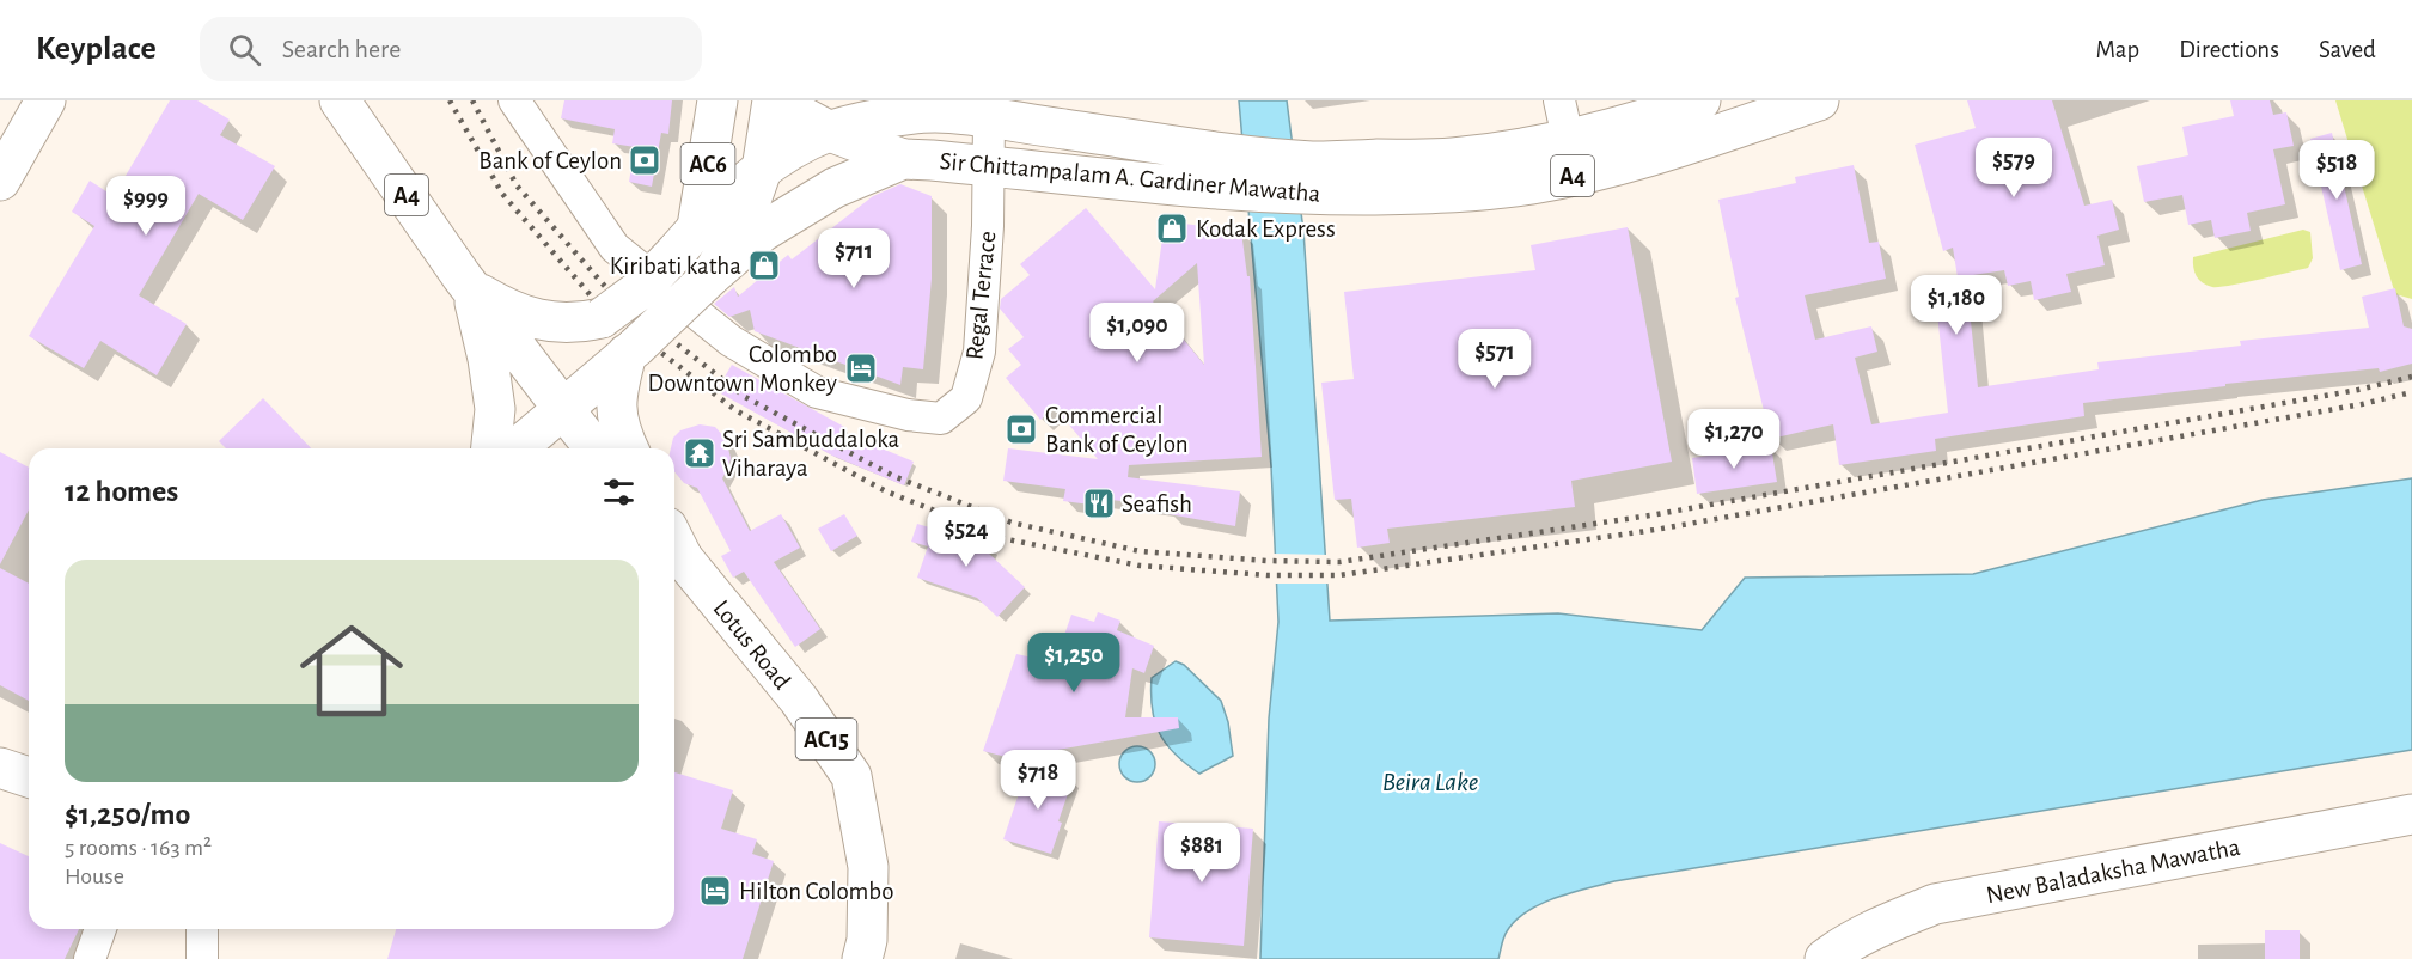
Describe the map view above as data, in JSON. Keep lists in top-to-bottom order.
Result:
{
  "streets": {
    "main road": [
      "AC6",
      "A4",
      "Sir Chittampalam A. Gardiner Mawatha",
      "Lotus Road",
      "AC15",
      "New Baladaksha Mawatha"
    ],
    "street": ["Regal Terrace"]
  },
  "crossings": [
    ["AC6", "Sir Chittampalam A. Gardiner Mawatha"],
    ["A4", "Sir Chittampalam A. Gardiner Mawatha"],
    ["Sir Chittampalam A. Gardiner Mawatha", "Regal Terrace"]
  ],
  "water": ["Beira Lake"],
  "places": {
    "bank": ["Bank of Ceylon", "Commercial Bank of Ceylon"],
    "shop": ["Kodak Express", "Kiribati katha"],
    "hotel": ["Colombo Downtown Monkey", "Hilton Colombo"],
    "temple": ["Sri Sambuddaloka Viharaya"],
    "restaurant": ["Seafish"]
  },
  "page": {
    "header": "Keyplace",
    "search": "Search here",
    "nav": ["Map", "Directions", "Saved"],
    "price": [
      "$579",
      "$518",
      "$999",
      "$711",
      "$1,180",
      "$1,090",
      "$571",
      "$1,270",
      "$524",
      "$1,250",
      "$718",
      "$881"
    ],
    "heading": "12 homes",
    "list": [
      {
        "name": "$1,250/mo",
        "note": "5 rooms · 163 m² · House"
      }
    ]
  }
}
